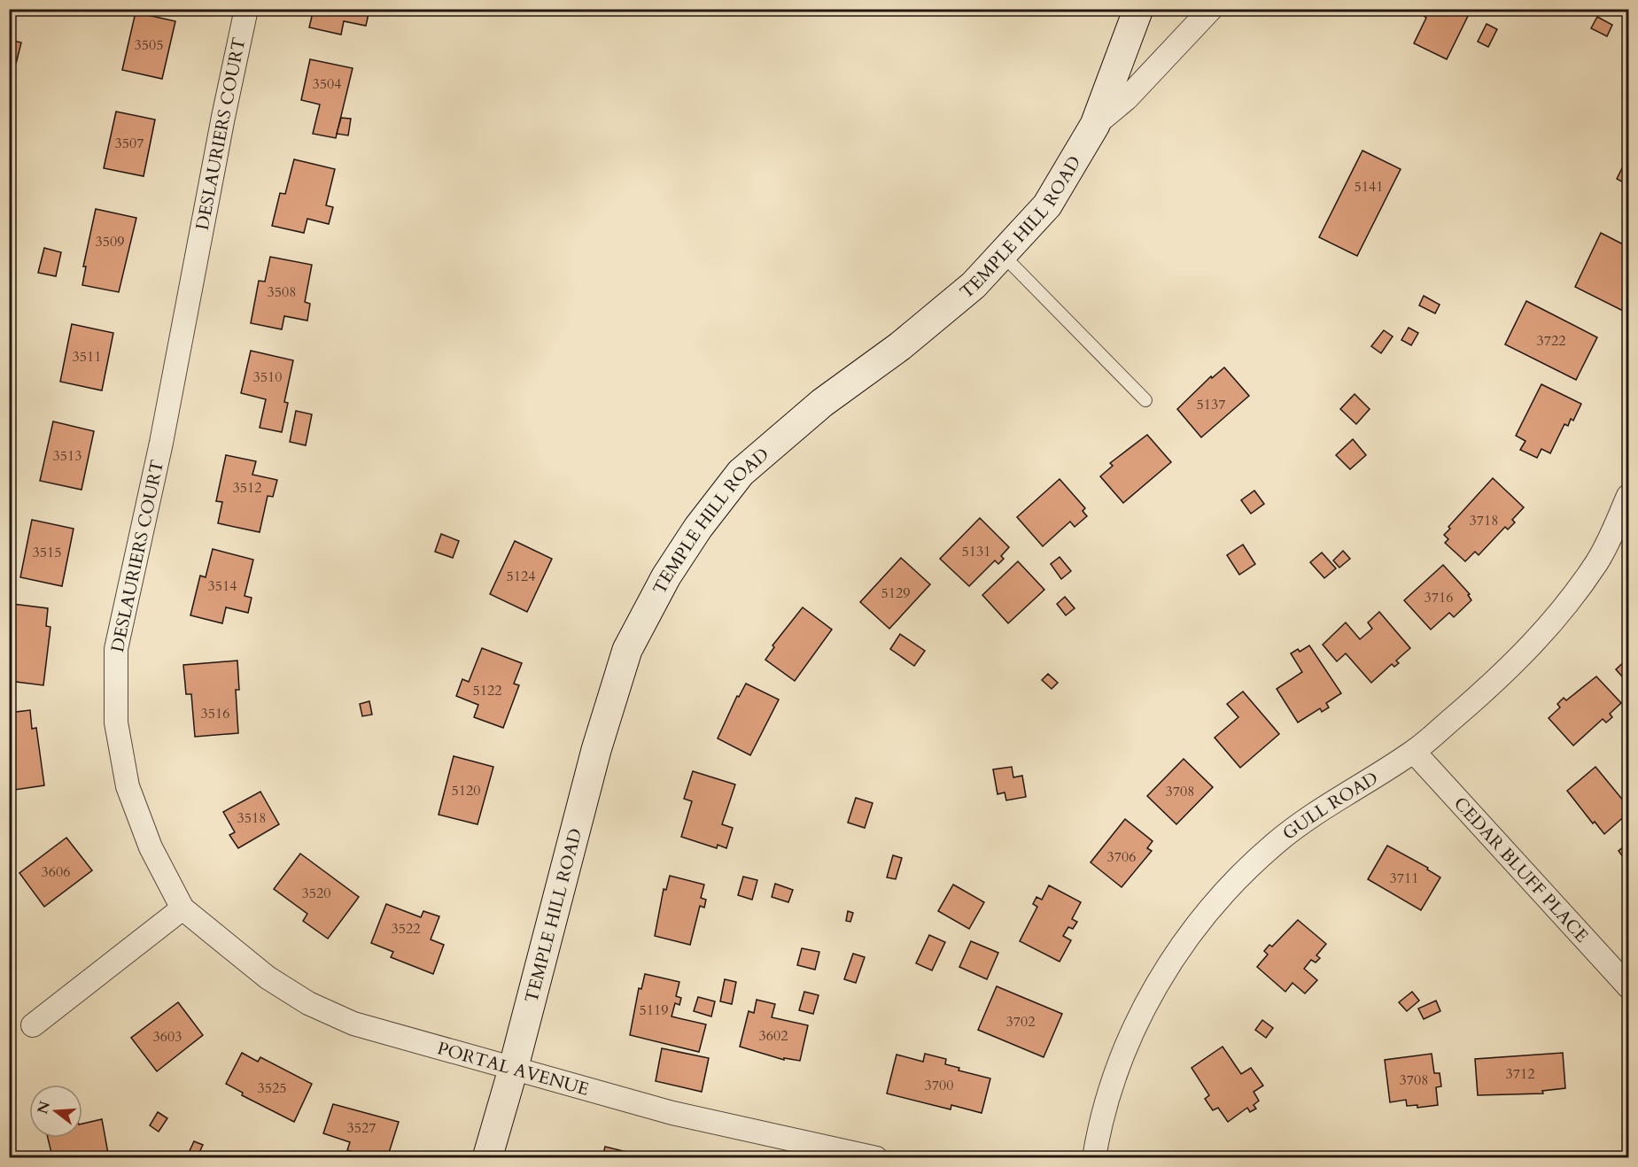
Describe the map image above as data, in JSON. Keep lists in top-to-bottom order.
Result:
{
  "streets": {
    "main road": ["TEMPLE HILL ROAD"],
    "street": [
      "DESLAURIERS COURT",
      "GULL ROAD",
      "CEDAR BLUFF PLACE",
      "PORTAL AVENUE"
    ]
  },
  "crossings": [
    ["DESLAURIERS COURT", "PORTAL AVENUE"],
    ["TEMPLE HILL ROAD", "PORTAL AVENUE"],
    ["GULL ROAD", "CEDAR BLUFF PLACE"]
  ],
  "house_numbers": [
    "3505",
    "3504",
    "3507",
    "5141",
    "3509",
    "3508",
    "3722",
    "3511",
    "3510",
    "5137",
    "3513",
    "3512",
    "3718",
    "5131",
    "3515",
    "5124",
    "3514",
    "5129",
    "3716",
    "5122",
    "3516",
    "5120",
    "3708",
    "3518",
    "3706",
    "3606",
    "3711",
    "3520",
    "3522",
    "5119",
    "3702",
    "3602",
    "3603",
    "3712",
    "3708",
    "3700",
    "3525",
    "3527"
  ],
  "north": "left"
}
